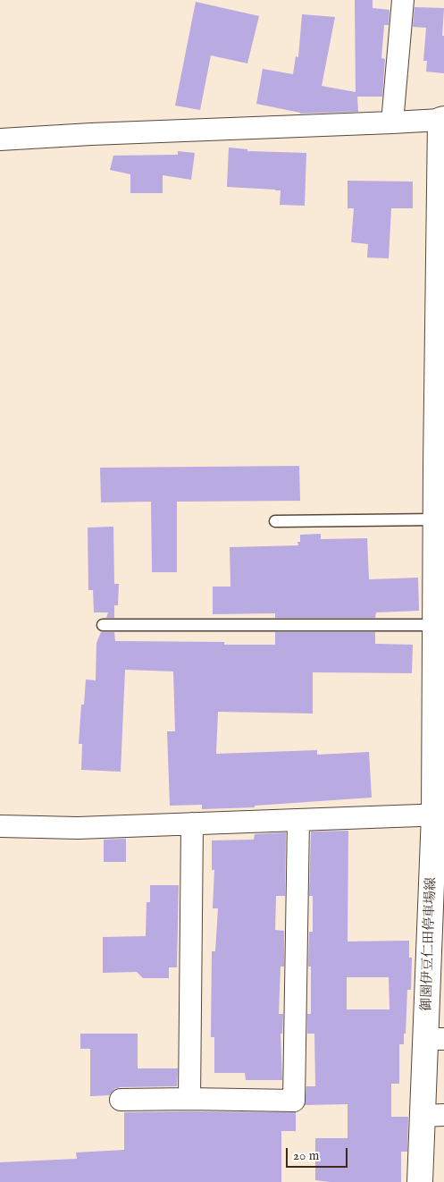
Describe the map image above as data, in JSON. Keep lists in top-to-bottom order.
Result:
{
  "streets": {
    "main road": ["御園伊豆仁田停車場線"]
  },
  "scale_bar": "20 m"
}
